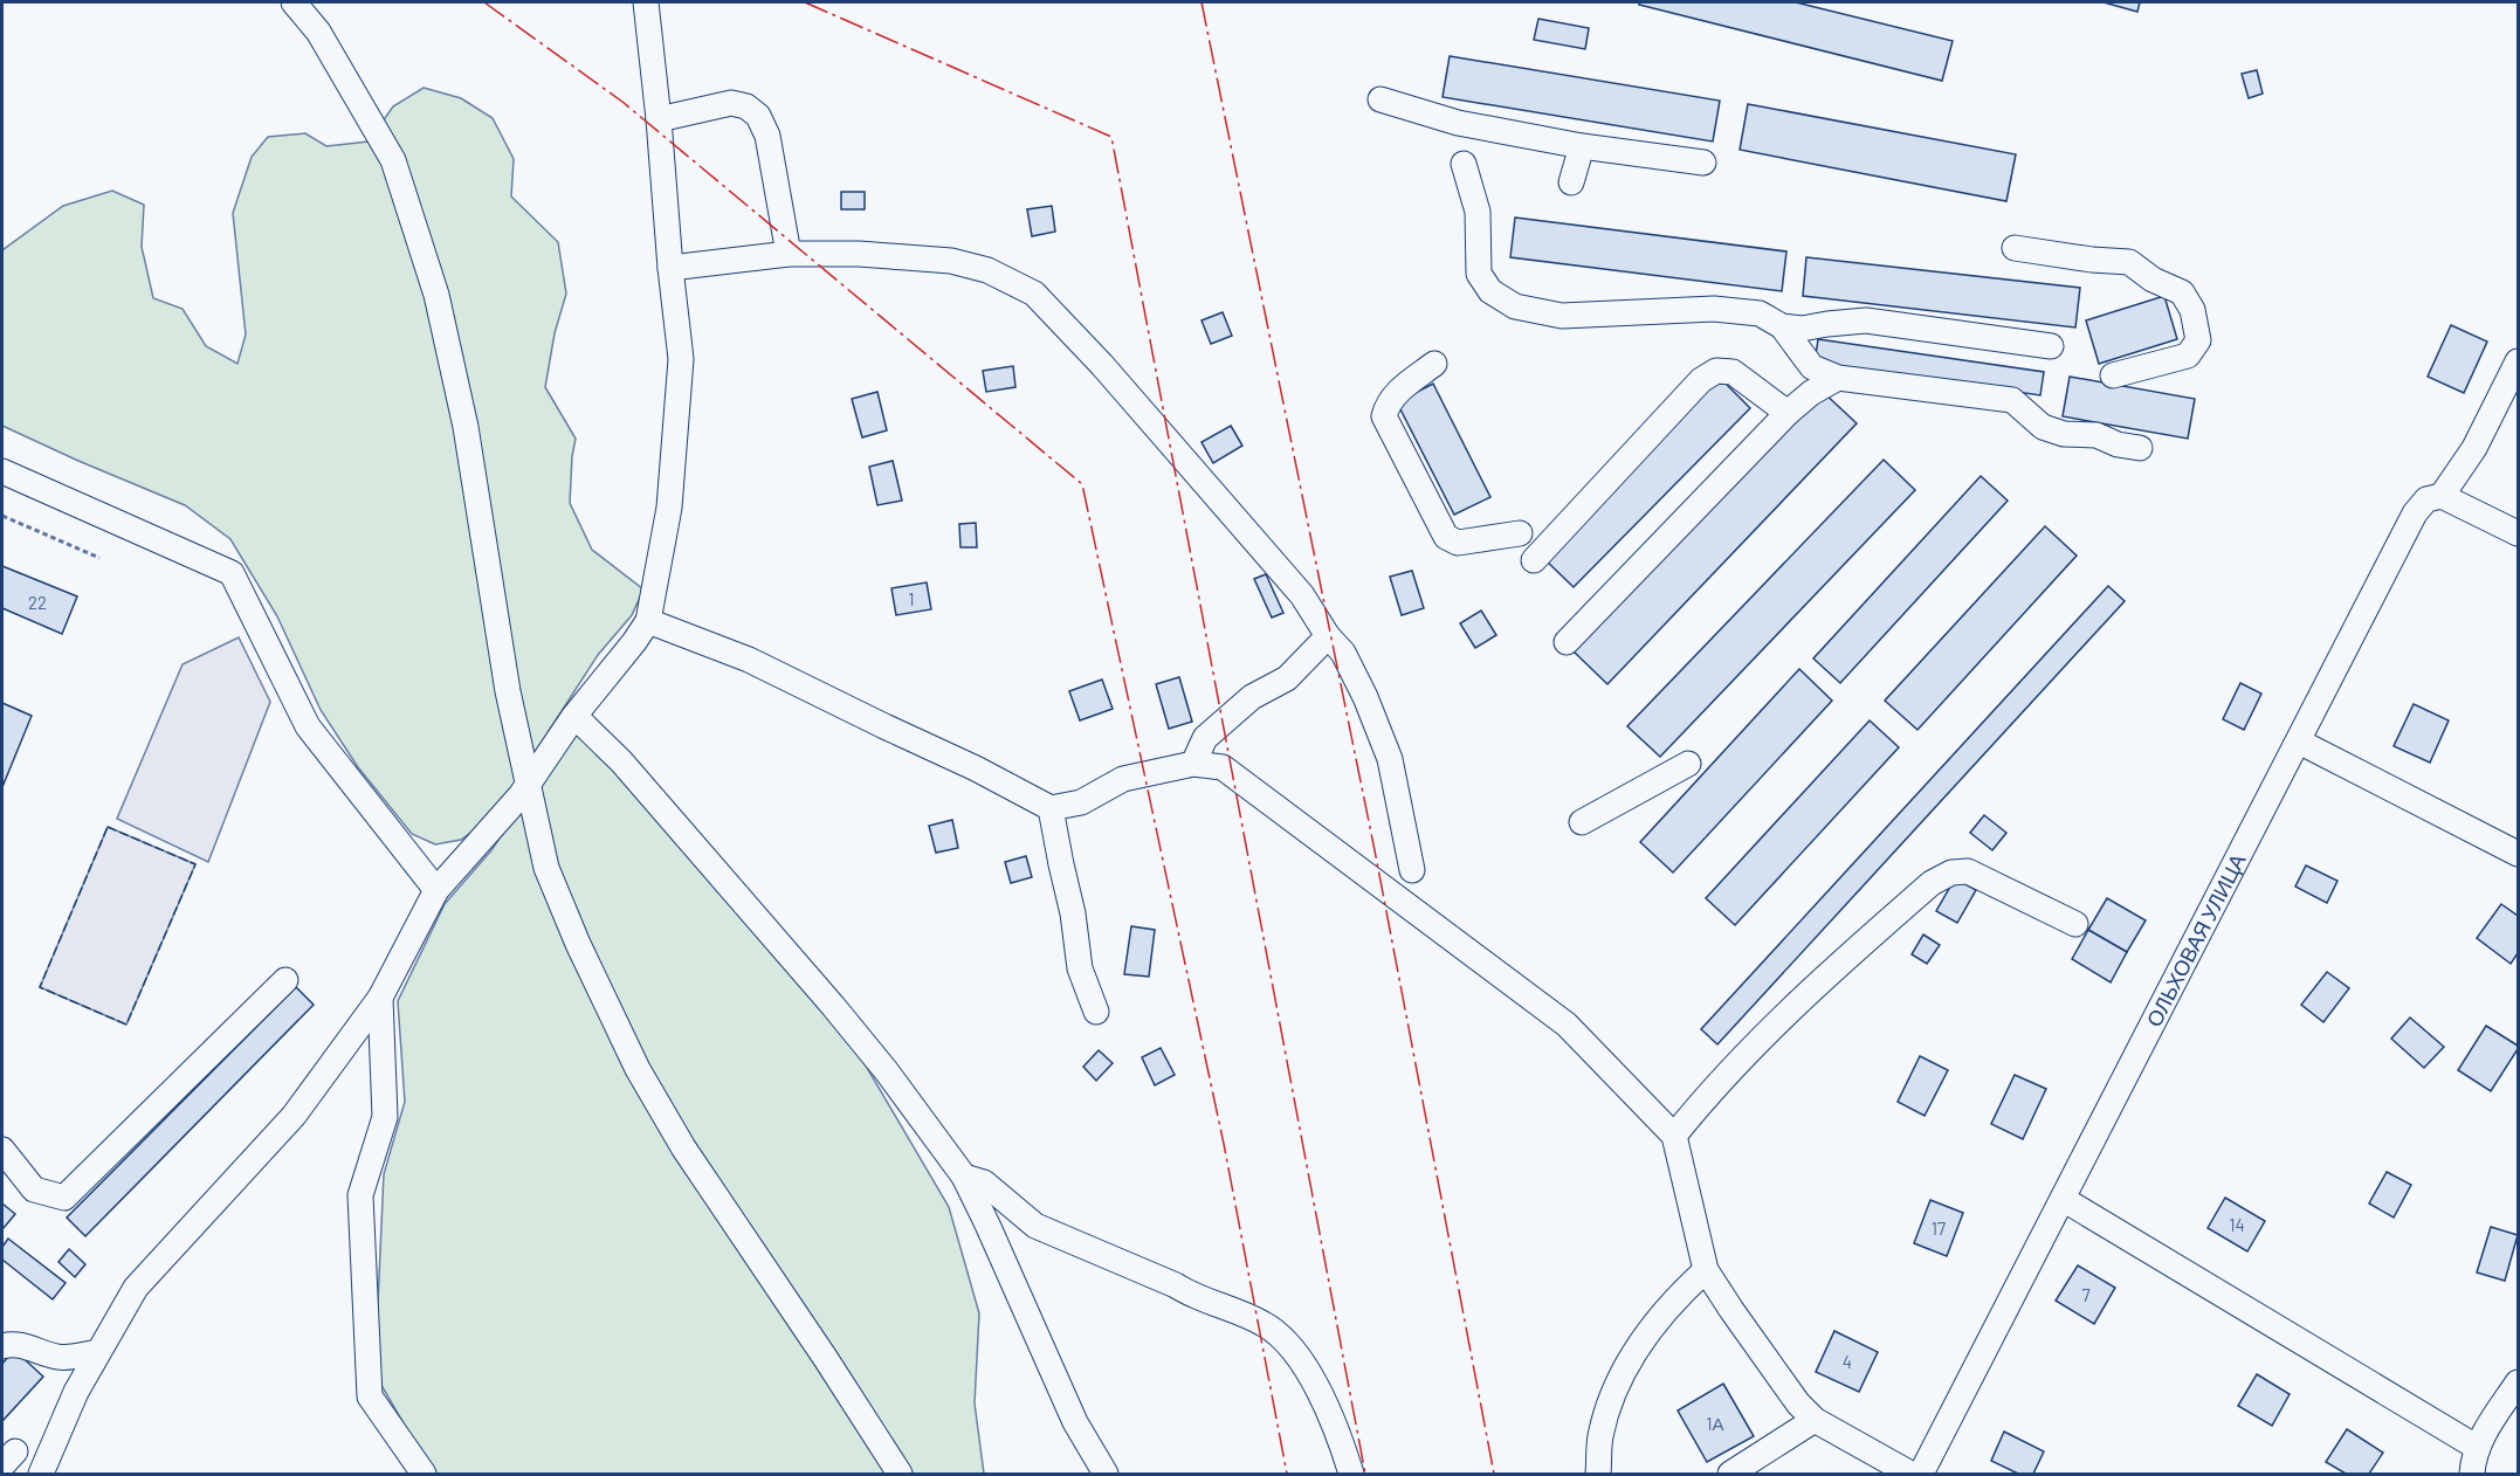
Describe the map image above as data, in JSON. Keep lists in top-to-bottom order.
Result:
{
  "streets": {
    "street": ["ОЛЬХОВАЯ УЛИЦА"]
  },
  "house_numbers": [
    "1",
    "22",
    "14",
    "17",
    "7",
    "4",
    "1А"
  ]
}
